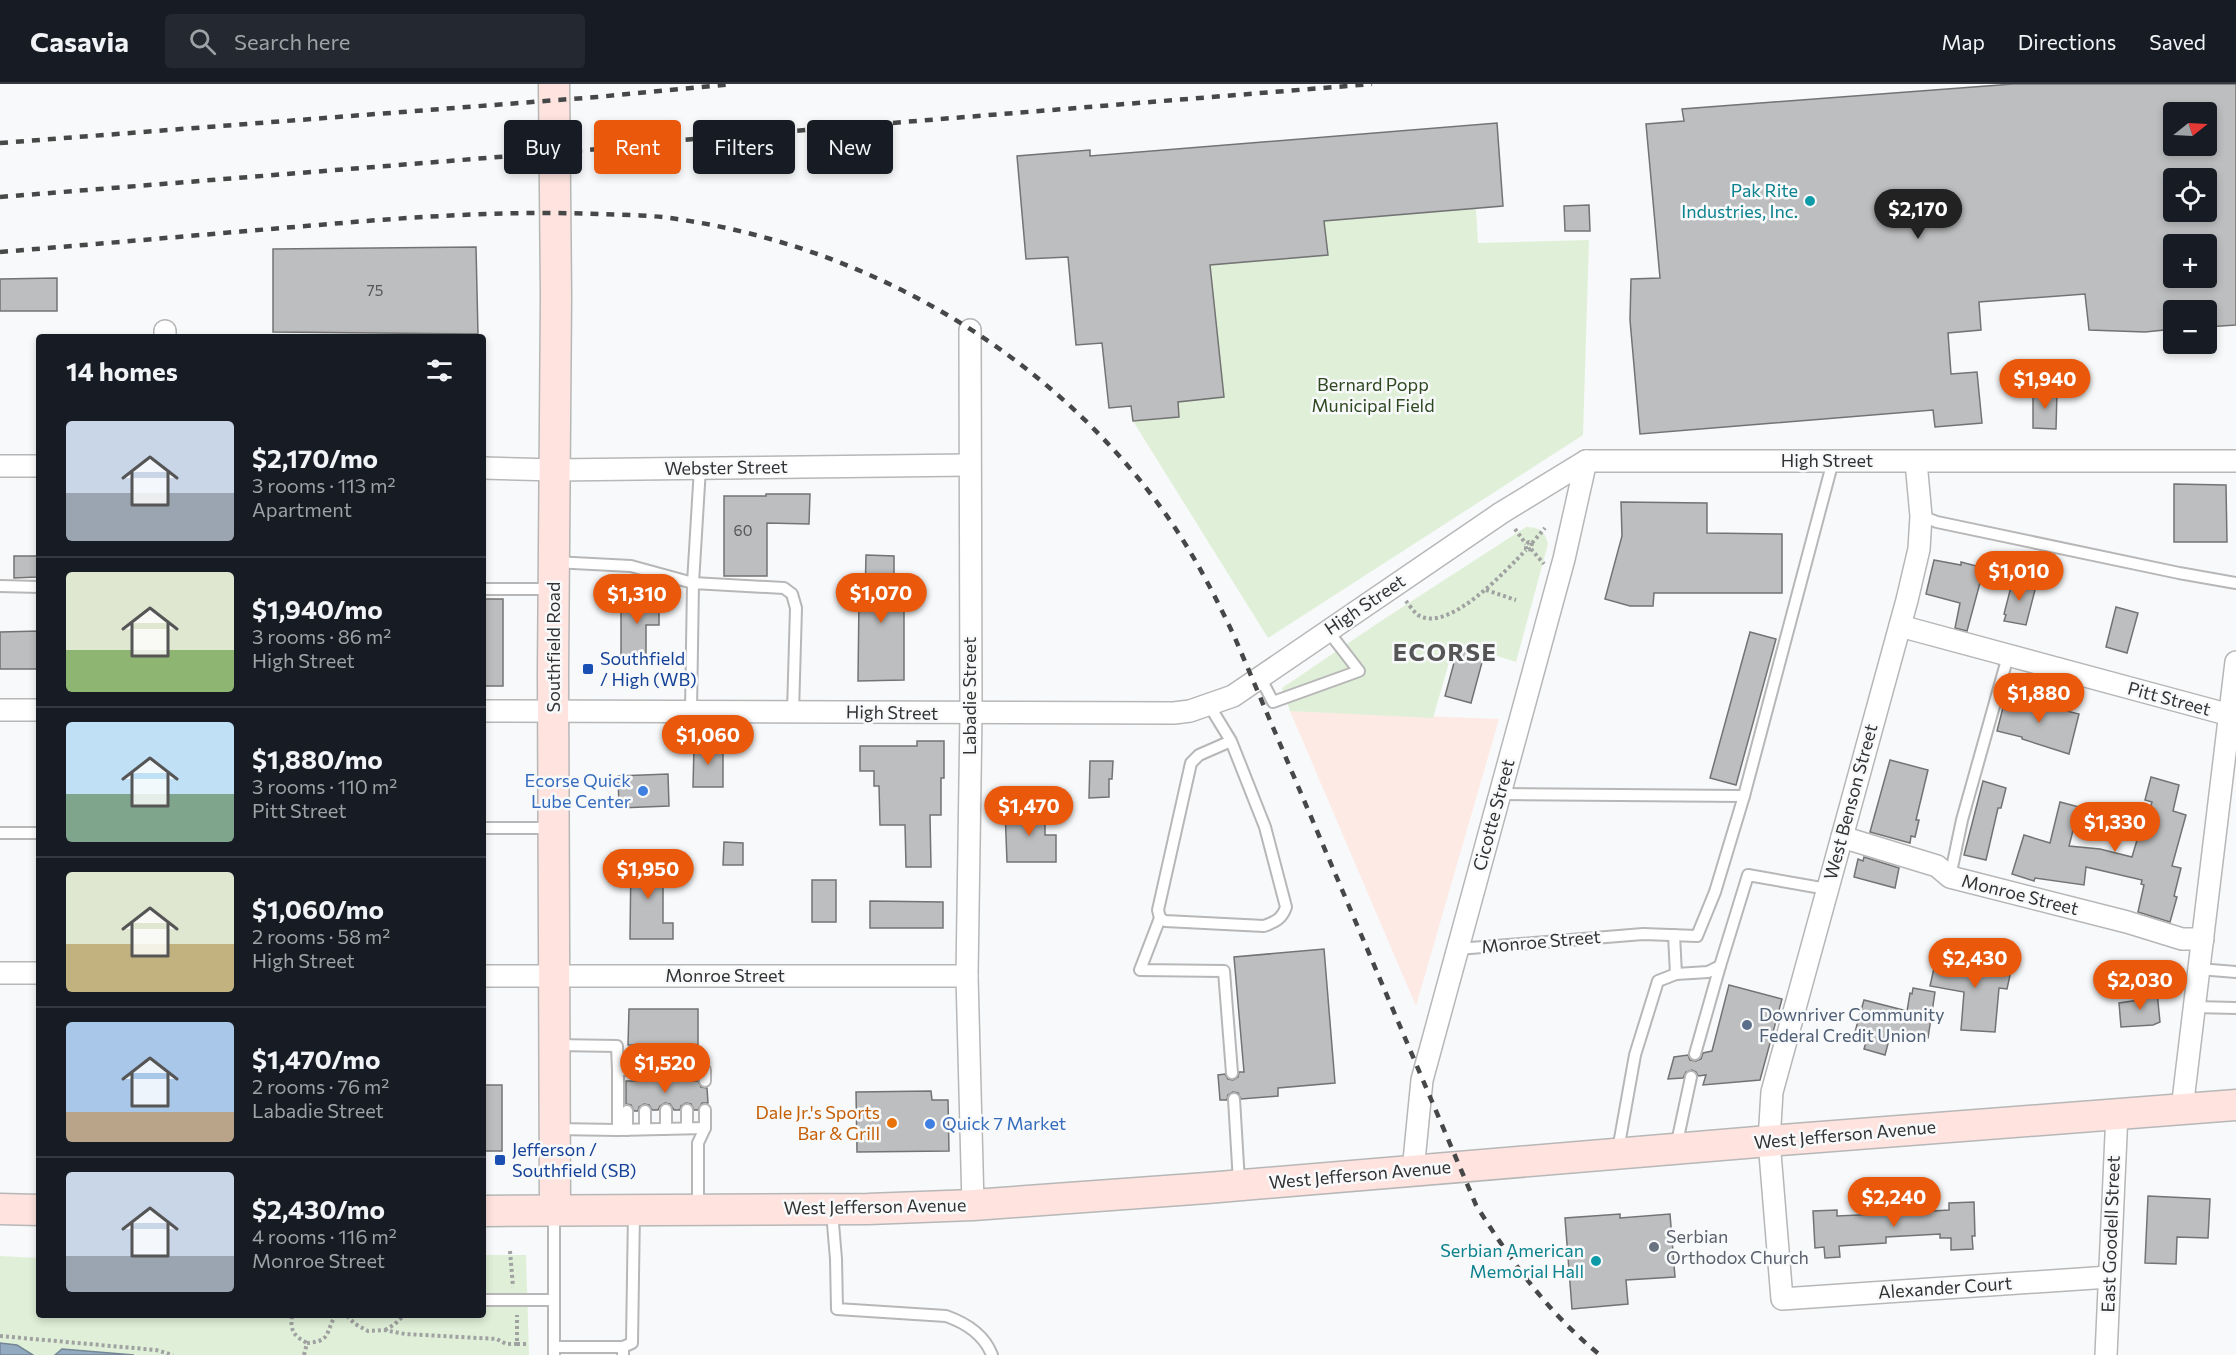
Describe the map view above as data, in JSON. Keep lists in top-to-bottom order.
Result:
{
  "streets": {
    "main road": ["Southfield Road", "West Jefferson Avenue"],
    "street": [
      "High Street",
      "Webster Street",
      "Labadie Street",
      "Pitt Street",
      "West Benson Street",
      "Cicotte Street",
      "Monroe Street",
      "East Goodell Street",
      "Alexander Court"
    ]
  },
  "crossings": [
    ["High Street", "Southfield Road"],
    ["High Street", "Labadie Street"],
    ["High Street", "West Benson Street"],
    ["High Street", "Cicotte Street"],
    ["Webster Street", "Southfield Road"],
    ["Webster Street", "Labadie Street"],
    ["Southfield Road", "Monroe Street"],
    ["Southfield Road", "West Jefferson Avenue"],
    ["Labadie Street", "Monroe Street"],
    ["Labadie Street", "West Jefferson Avenue"],
    ["Pitt Street", "West Benson Street"],
    ["West Benson Street", "Monroe Street"],
    ["West Benson Street", "West Jefferson Avenue"],
    ["West Benson Street", "Alexander Court"],
    ["Cicotte Street", "Monroe Street"],
    ["Cicotte Street", "West Jefferson Avenue"],
    ["West Jefferson Avenue", "East Goodell Street"],
    ["East Goodell Street", "Alexander Court"]
  ],
  "districts": ["ECORSE"],
  "parks": ["Bernard Popp Municipal Field"],
  "places": {
    "other": [
      "Pak Rite Industries, Inc.",
      "Ecorse Quick Lube Center",
      "Downriver Community Federal Credit Union",
      "Dale Jr.'s Sports Bar & Grill",
      "Quick 7 Market",
      "Serbian Orthodox Church",
      "Serbian American Memorial Hall"
    ],
    "transit": ["Southfield / High (WB)", "Jefferson / Southfield (SB)"]
  },
  "house_numbers": ["75", "60"],
  "north": "right",
  "page": {
    "header": "Casavia",
    "search": "Search here",
    "nav": ["Map", "Directions", "Saved"],
    "map_buttons": ["+", "−"],
    "chip": [
      "Buy",
      "Rent",
      "Filters",
      "New"
    ],
    "price": [
      "$2,170",
      "$1,940",
      "$1,010",
      "$1,070",
      "$1,310",
      "$1,880",
      "$1,060",
      "$1,470",
      "$1,330",
      "$1,950",
      "$2,430",
      "$2,030",
      "$1,520",
      "$2,240"
    ],
    "heading": "14 homes",
    "list": [
      {
        "name": "$2,170/mo",
        "note": "3 rooms · 113 m² · Apartment"
      },
      {
        "name": "$1,940/mo",
        "note": "3 rooms · 86 m² · High Street"
      },
      {
        "name": "$1,880/mo",
        "note": "3 rooms · 110 m² · Pitt Street"
      },
      {
        "name": "$1,060/mo",
        "note": "2 rooms · 58 m² · High Street"
      },
      {
        "name": "$1,470/mo",
        "note": "2 rooms · 76 m² · Labadie Street"
      },
      {
        "name": "$2,430/mo",
        "note": "4 rooms · 116 m² · Monroe Street"
      }
    ]
  }
}
